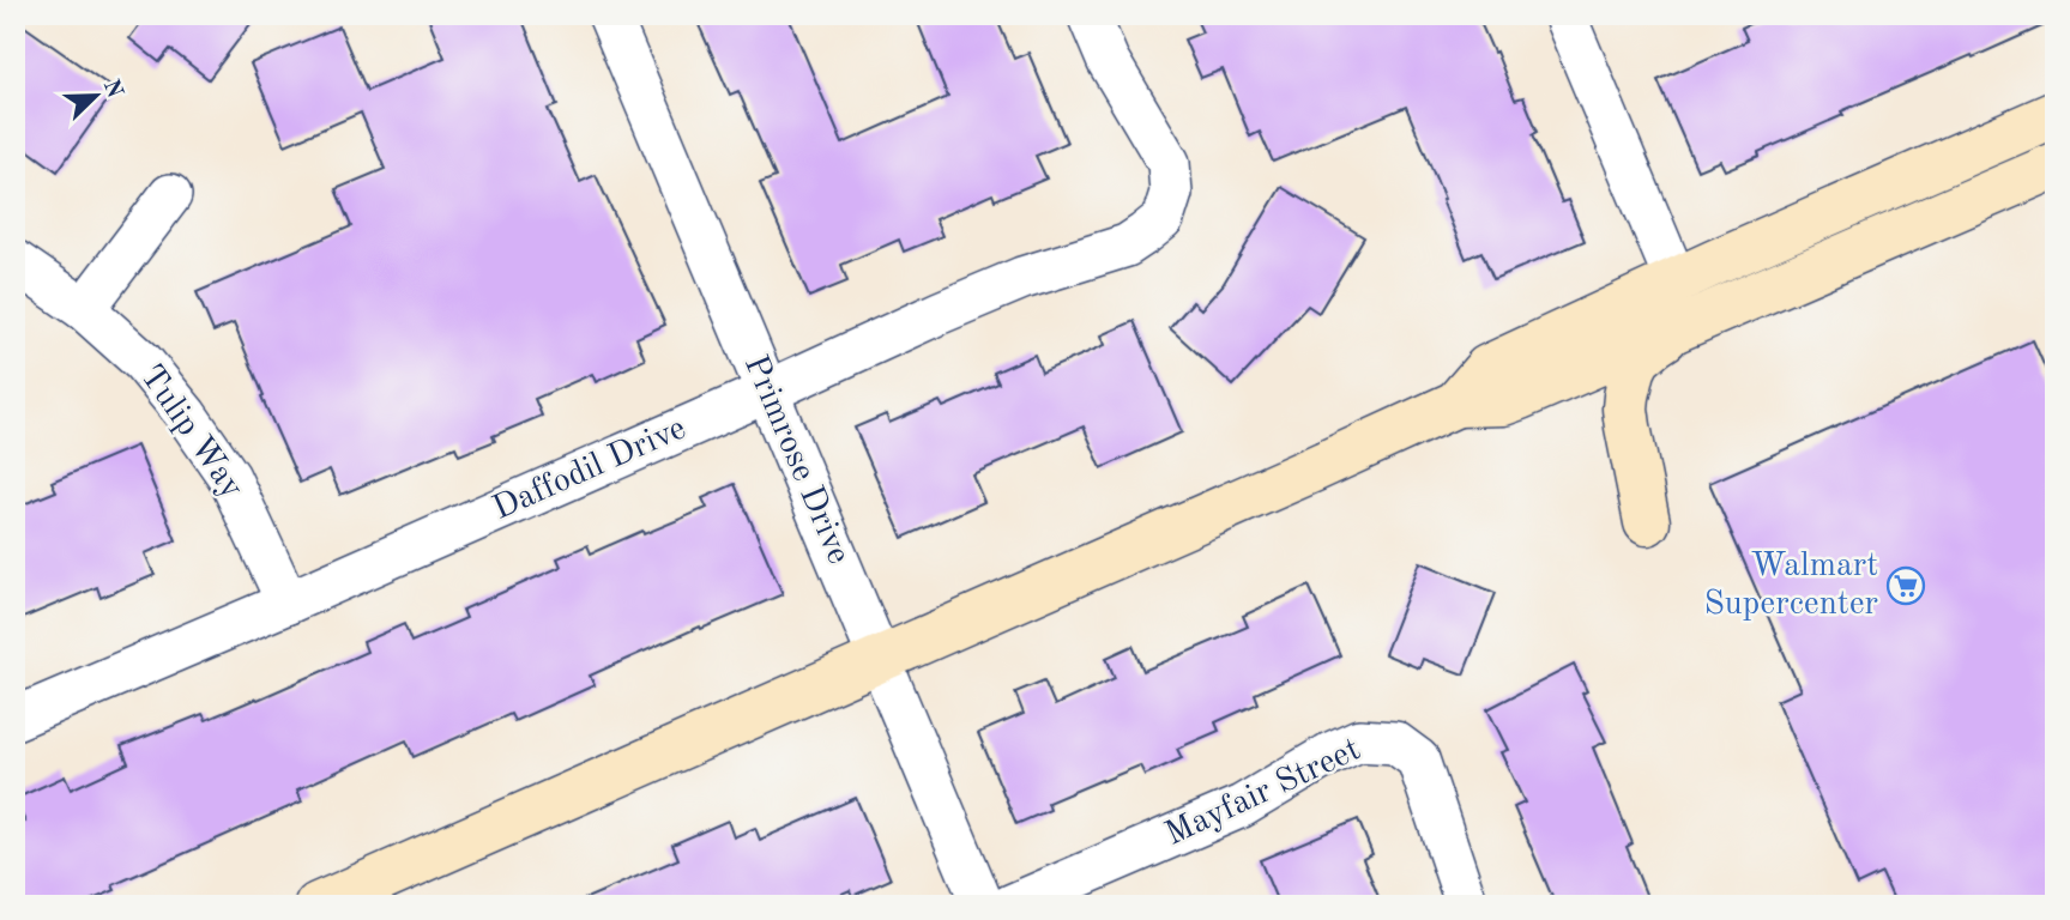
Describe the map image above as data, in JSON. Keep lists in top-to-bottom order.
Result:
{
  "streets": {
    "street": [
      "Tulip Way",
      "Primrose Drive",
      "Daffodil Drive",
      "Mayfair Street"
    ]
  },
  "crossings": [
    ["Tulip Way", "Daffodil Drive"],
    ["Primrose Drive", "Daffodil Drive"]
  ],
  "places": {
    "supermarket": ["Walmart Supercenter"]
  },
  "north": "top right"
}
